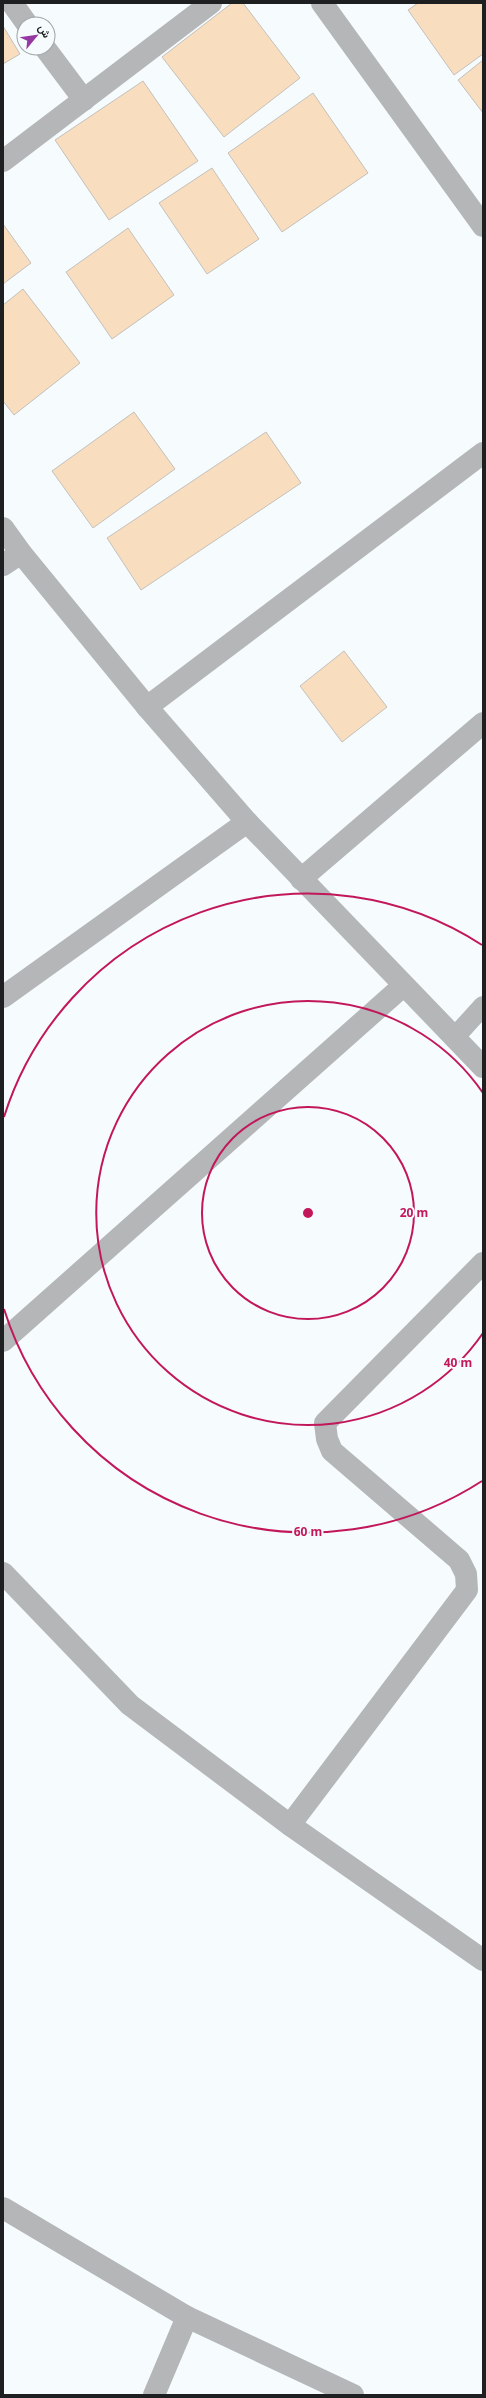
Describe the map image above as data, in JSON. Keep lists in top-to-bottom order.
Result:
{
  "north": "top right",
  "rings": ["20 m", "40 m", "60 m"]
}
